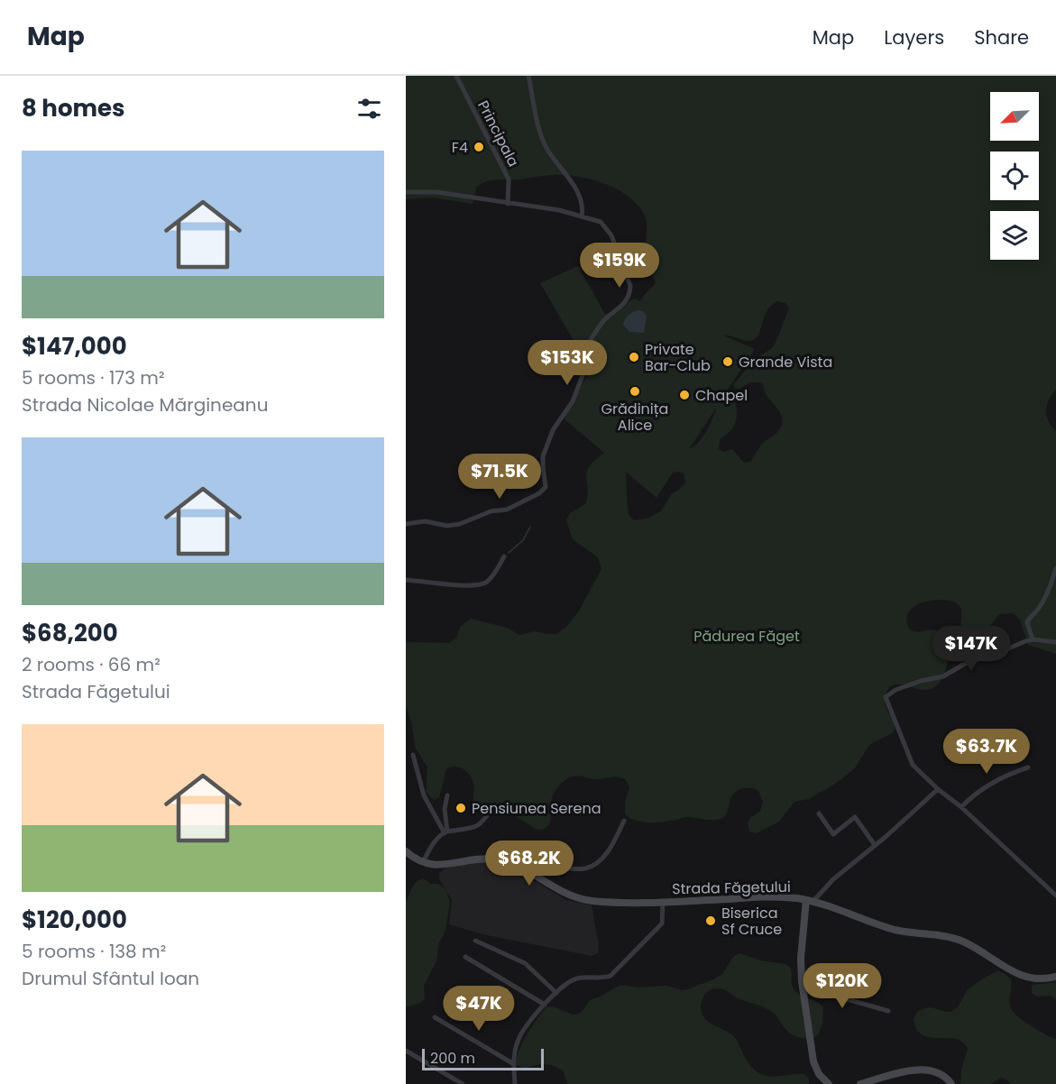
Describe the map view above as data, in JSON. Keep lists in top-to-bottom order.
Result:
{
  "streets": {
    "main road": ["Strada Făgetului"],
    "street": ["Principala"]
  },
  "parks": ["Pădurea Făget"],
  "places": [
    "F4",
    "Private Bar-Club",
    "Grande Vista",
    "Grădinița Alice",
    "Chapel",
    "Pensiunea Serena",
    "Biserica Sf Cruce"
  ],
  "scale_bar": "200 m",
  "north": "bottom left",
  "page": {
    "header": "Map",
    "nav": ["Map", "Layers", "Share"],
    "heading": "8 homes",
    "list": [
      {
        "name": "$147,000",
        "note": "5 rooms · 173 m² · Strada Nicolae Mărgineanu"
      },
      {
        "name": "$68,200",
        "note": "2 rooms · 66 m² · Strada Făgetului"
      },
      {
        "name": "$120,000",
        "note": "5 rooms · 138 m² · Drumul Sfântul Ioan"
      }
    ],
    "price": [
      "$159K",
      "$153K",
      "$71.5K",
      "$147K",
      "$63.7K",
      "$68.2K",
      "$120K",
      "$47K"
    ],
    "scale": "200 m"
  }
}
